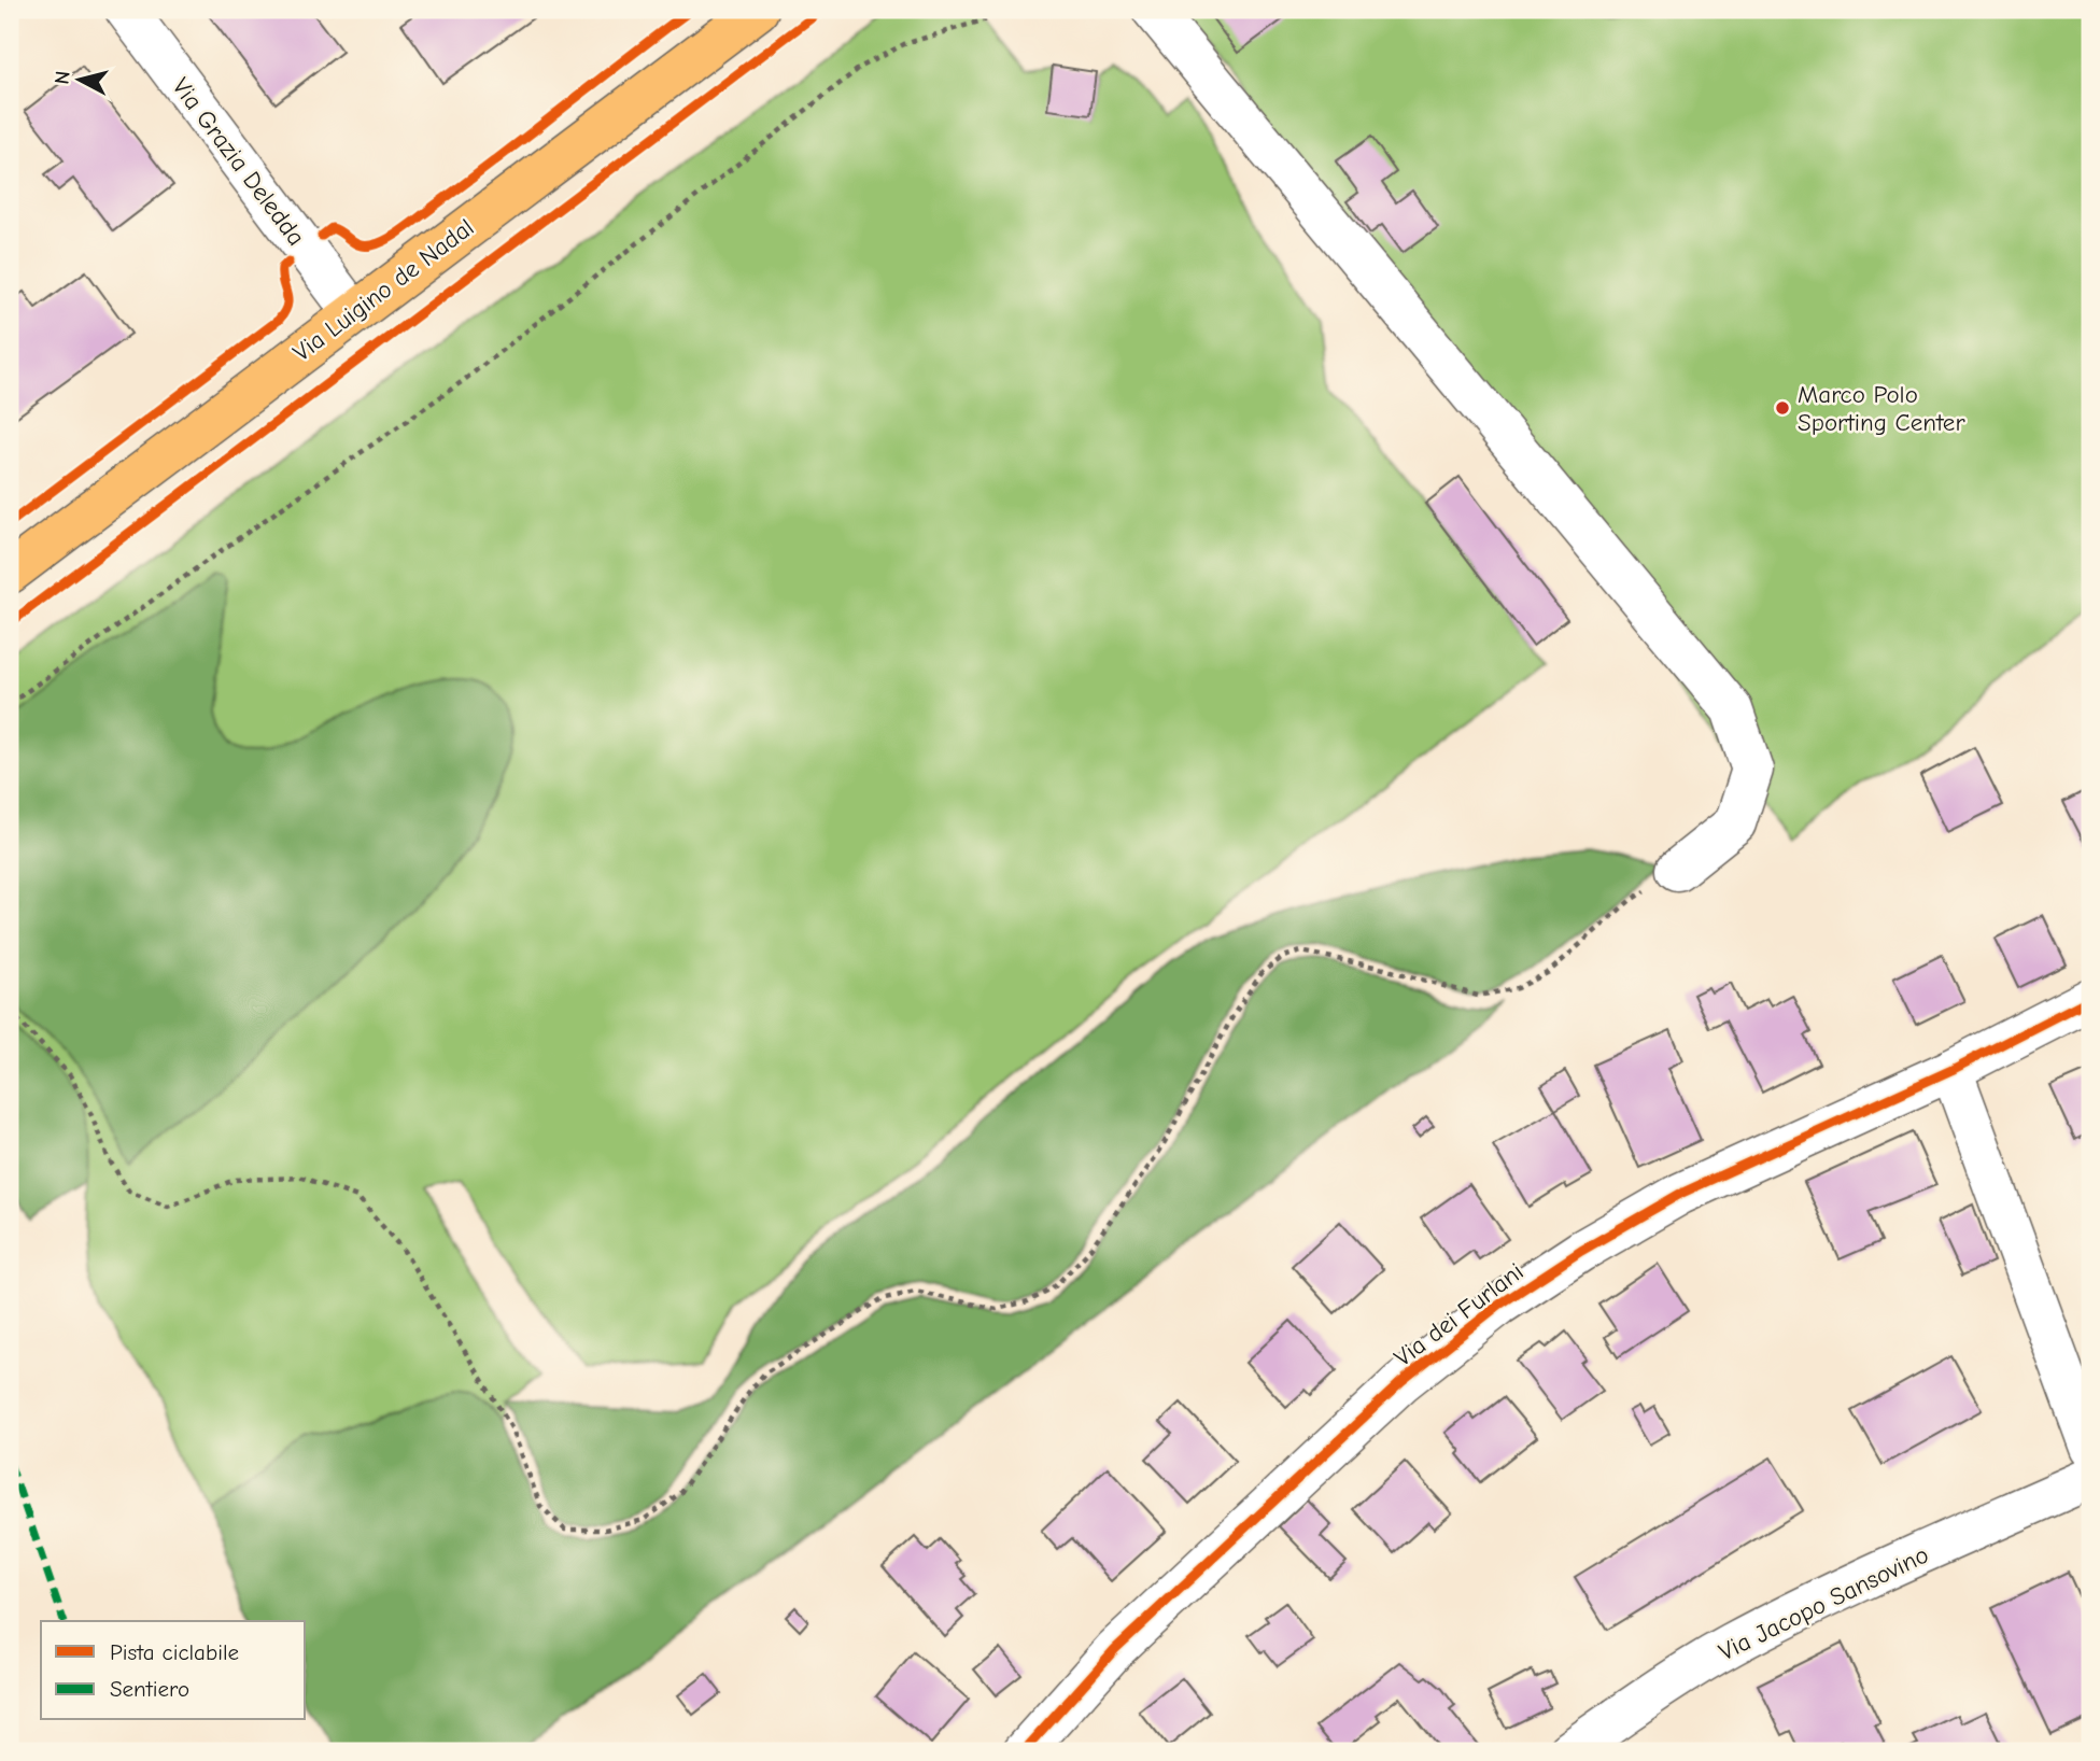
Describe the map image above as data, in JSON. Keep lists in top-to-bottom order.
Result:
{
  "streets": {
    "main road": ["Via Luigino de Nadal"],
    "street": ["Via Grazia Deledda", "Via dei Furlani", "Via Jacopo Sansovino"]
  },
  "crossings": [
    ["Via Grazia Deledda", "Via Luigino de Nadal"]
  ],
  "places": ["Marco Polo Sporting Center"],
  "legend": ["Pista ciclabile", "Sentiero"],
  "north": "left"
}
